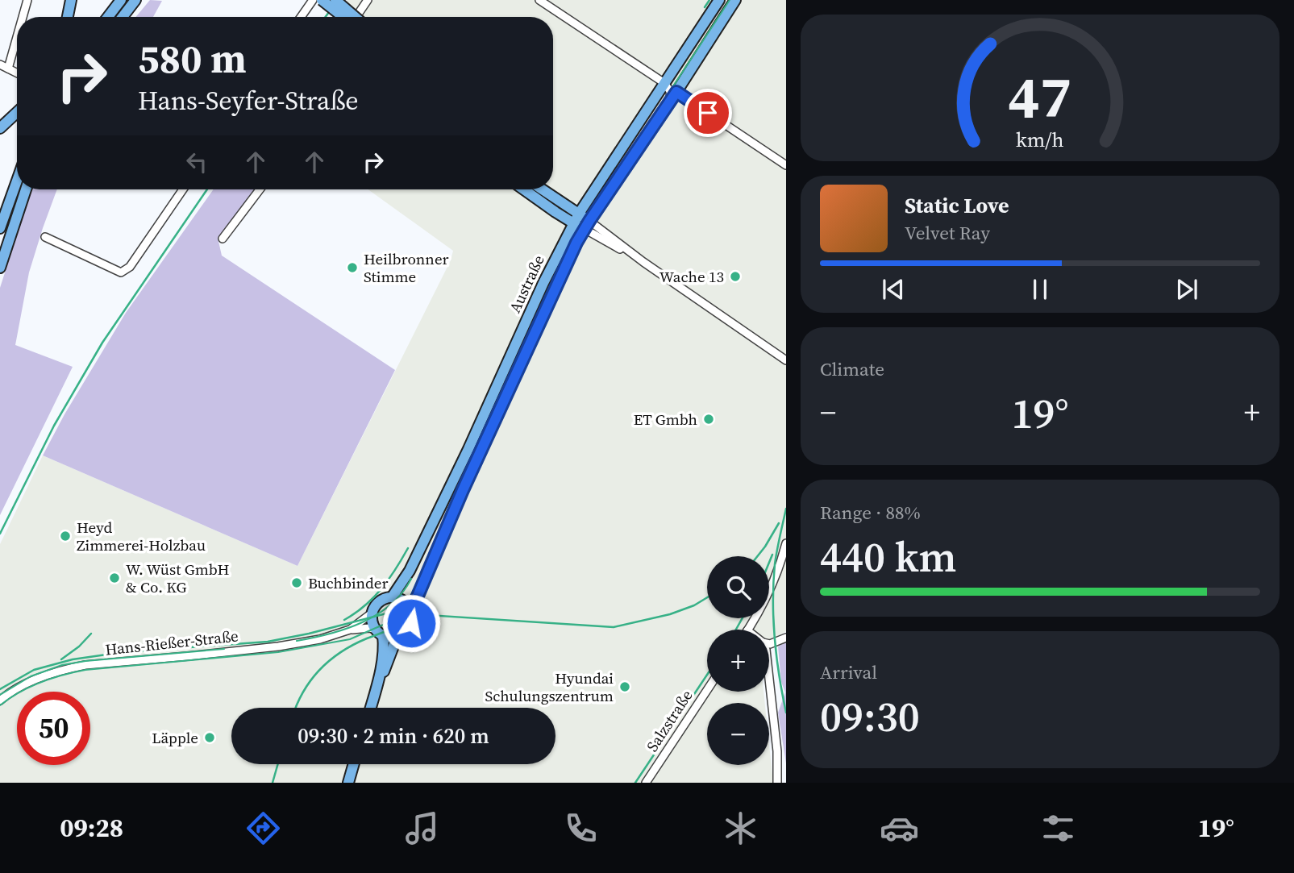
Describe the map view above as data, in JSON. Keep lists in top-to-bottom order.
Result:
{
  "streets": {
    "main road": ["Austraße"],
    "street": ["Hans-Rießer-Straße", "Salzstraße"]
  },
  "crossings": [
    ["Austraße", "Hans-Rießer-Straße"]
  ],
  "places": [
    "Heilbronner Stimme",
    "Wache 13",
    "ET Gmbh",
    "Heyd Zimmerei-Holzbau",
    "W. Wüst GmbH & Co. KG",
    "Buchbinder",
    "Hyundai Schulungszentrum",
    "Läpple"
  ],
  "page": {
    "turn": ["580 m", "Hans-Seyfer-Straße"],
    "song": ["Static Love", "Velvet Ray"],
    "tile": [
      "Climate",
      ["Range · 88%", "440 km"],
      ["Arrival", "09:30"]
    ],
    "heat": ["−", "19°", "+"],
    "map_buttons": ["+", "−"],
    "limit": "50",
    "trip": "09:30 · 2 min · 620 m",
    "tabs": ["09:28", "19°"],
    "gauge": ["47", "km/h"]
  }
}
